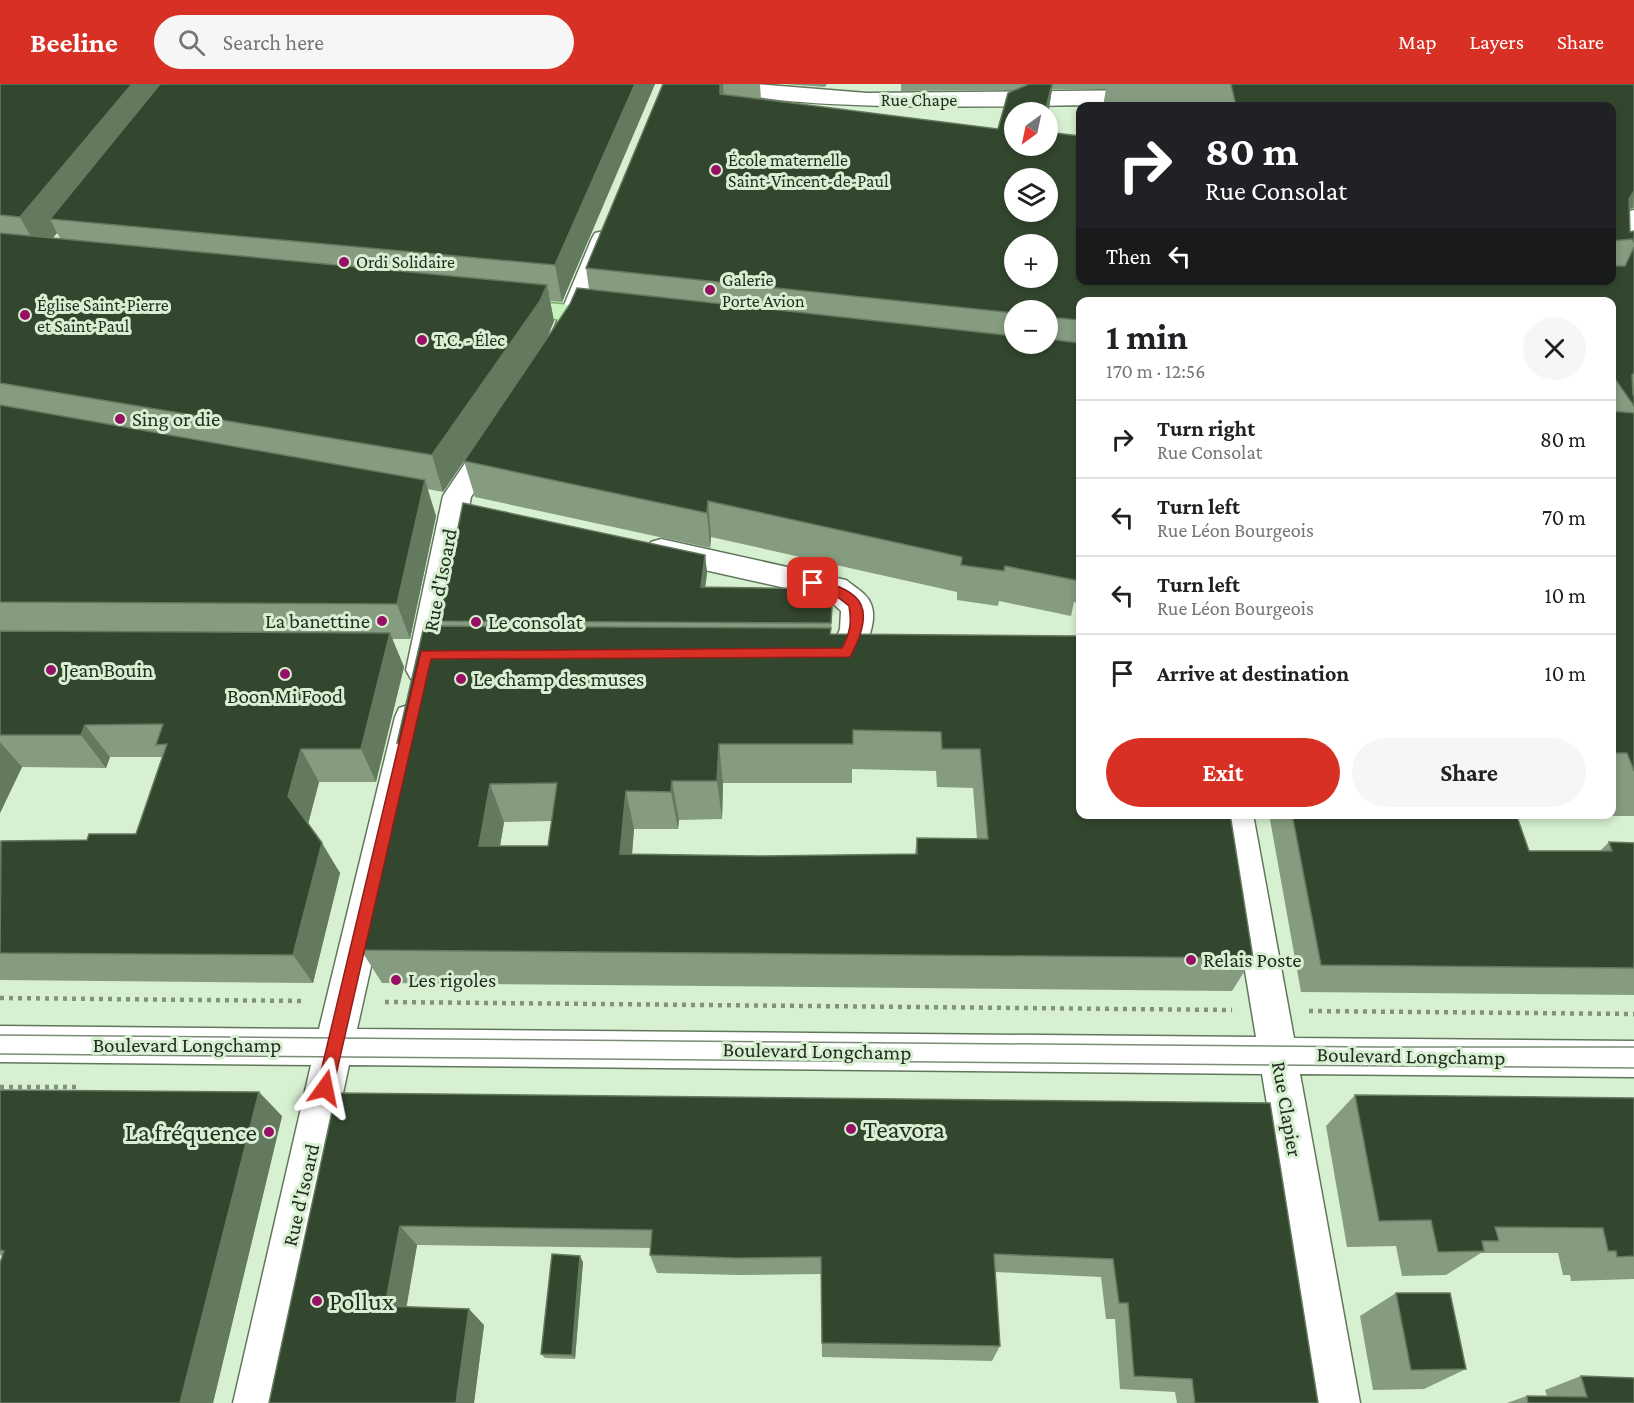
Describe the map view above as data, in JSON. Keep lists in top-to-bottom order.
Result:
{
  "streets": {
    "street": [
      "Rue Chape",
      "Rue d'Isoard",
      "Boulevard Longchamp",
      "Rue Clapier"
    ]
  },
  "crossings": [
    ["Rue d'Isoard", "Boulevard Longchamp"],
    ["Boulevard Longchamp", "Rue Clapier"]
  ],
  "places": [
    "École maternelle Saint-Vincent-de-Paul",
    "Ordi Solidaire",
    "Galerie Porte Avion",
    "Église Saint-Pierre et Saint-Paul",
    "T.C. - Élec",
    "Sing or die",
    "La banettine",
    "Le consolat",
    "Jean Bouin",
    "Boon Mi Food",
    "Le champ des muses",
    "Relais Poste",
    "Les rigoles",
    "Teavora",
    "La fréquence",
    "Pollux"
  ],
  "north": "bottom left",
  "page": {
    "header": "Beeline",
    "search": "Search here",
    "nav": ["Map", "Layers", "Share"],
    "map_buttons": ["+", "−"],
    "turn": ["80 m", "Rue Consolat"],
    "then": "Then",
    "heading": ["1 min", "170 m · 12:56"],
    "list": [
      {
        "name": "Turn right",
        "note": "Rue Consolat",
        "value": "80 m"
      },
      {
        "name": "Turn left",
        "note": "Rue Léon Bourgeois",
        "value": "70 m"
      },
      {
        "name": "Turn left",
        "note": "Rue Léon Bourgeois",
        "value": "10 m"
      },
      {
        "name": "Arrive at destination",
        "value": "10 m"
      }
    ],
    "buttons": ["Exit", "Share"]
  }
}
